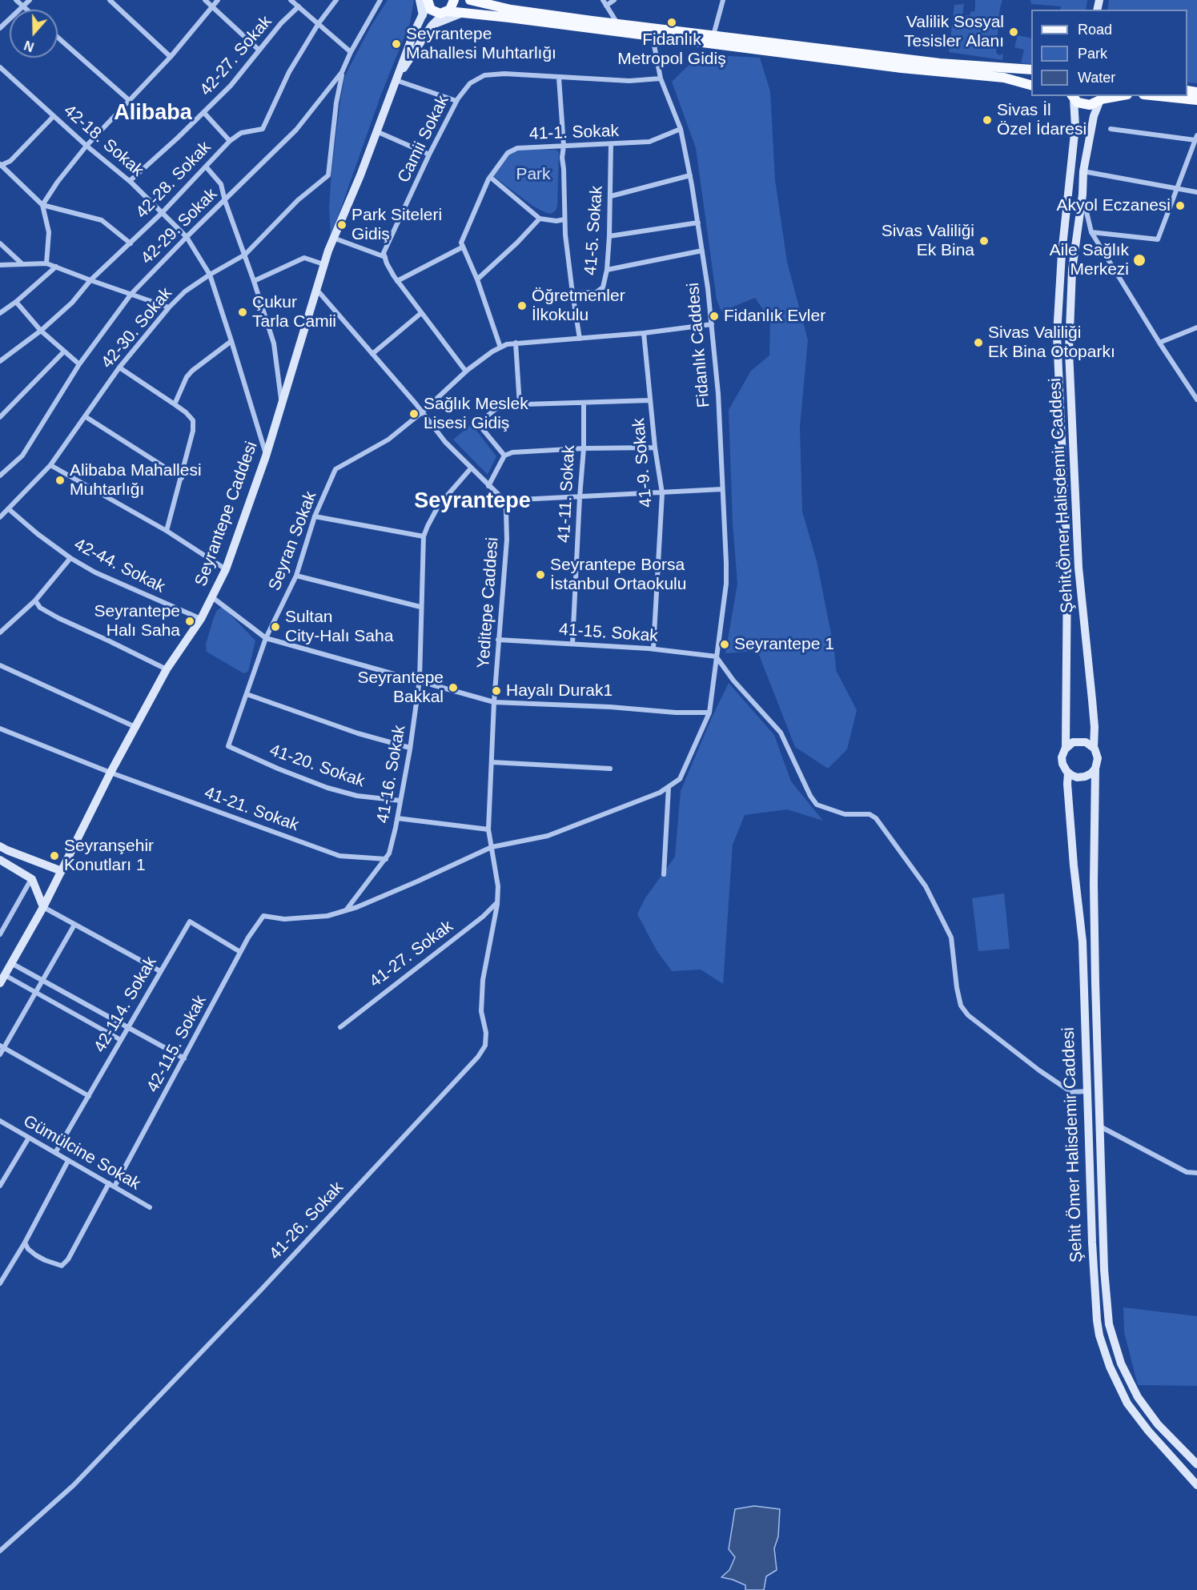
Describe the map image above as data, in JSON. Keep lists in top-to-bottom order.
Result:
{
  "streets": {
    "main road": ["Şehit Ömer Halisdemir Caddesi", "Seyrantepe Caddesi"],
    "street": [
      "42-27. Sokak",
      "41-1. Sokak",
      "Camii Sokak",
      "42-18. Sokak",
      "42-28. Sokak",
      "42-29. Sokak",
      "41-5. Sokak",
      "42-30. Sokak",
      "Fidanlık Caddesi",
      "41-9. Sokak",
      "41-11. Sokak",
      "Seyran Sokak",
      "42-44. Sokak",
      "Yeditepe Caddesi",
      "41-15. Sokak",
      "41-20. Sokak",
      "41-16. Sokak",
      "41-21. Sokak",
      "41-27. Sokak",
      "42-114. Sokak",
      "42-115. Sokak",
      "Gümülcine Sokak",
      "41-26. Sokak"
    ]
  },
  "crossings": [
    ["42-27. Sokak", "42-18. Sokak"],
    ["41-1. Sokak", "41-5. Sokak"],
    ["41-1. Sokak", "Fidanlık Caddesi"],
    ["Camii Sokak", "Fidanlık Caddesi"],
    ["42-18. Sokak", "42-28. Sokak"],
    ["42-18. Sokak", "42-29. Sokak"],
    ["42-18. Sokak", "42-30. Sokak"],
    ["42-18. Sokak", "Seyrantepe Caddesi"],
    ["42-29. Sokak", "42-30. Sokak"],
    ["42-30. Sokak", "42-44. Sokak"],
    ["Fidanlık Caddesi", "Seyran Sokak"],
    ["Fidanlık Caddesi", "Yeditepe Caddesi"],
    ["Fidanlık Caddesi", "41-15. Sokak"],
    ["Fidanlık Caddesi", "41-16. Sokak"],
    ["Fidanlık Caddesi", "42-115. Sokak"],
    ["Fidanlık Caddesi", "41-26. Sokak"],
    ["41-9. Sokak", "Seyran Sokak"],
    ["41-9. Sokak", "41-15. Sokak"],
    ["41-11. Sokak", "41-15. Sokak"],
    ["Seyrantepe Caddesi", "42-44. Sokak"],
    ["Seyrantepe Caddesi", "41-21. Sokak"],
    ["Seyran Sokak", "41-20. Sokak"],
    ["Yeditepe Caddesi", "41-15. Sokak"],
    ["Yeditepe Caddesi", "41-26. Sokak"],
    ["41-20. Sokak", "41-16. Sokak"],
    ["41-16. Sokak", "41-21. Sokak"],
    ["41-27. Sokak", "41-26. Sokak"],
    ["42-114. Sokak", "42-115. Sokak"],
    ["42-114. Sokak", "Gümülcine Sokak"],
    ["42-115. Sokak", "Gümülcine Sokak"]
  ],
  "districts": ["Alibaba", "Seyrantepe"],
  "parks": ["Park"],
  "places": [
    "Fidanlık Metropol Gidiş",
    "Valilik Sosyal Tesisler Alanı",
    "Seyrantepe Mahallesi Muhtarlığı",
    "Sivas İl Özel İdaresi",
    "Akyol Eczanesi",
    "Park Siteleri Gidiş",
    "Sivas Valiliği Ek Bina",
    "Aile Sağlık Merkezi",
    "Öğretmenler İlkokulu",
    "Çukur Tarla Camii",
    "Fidanlık Evler",
    "Sivas Valiliği Ek Bina Otoparkı",
    "Sağlık Meslek Lisesi Gidiş",
    "Alibaba Mahallesi Muhtarlığı",
    "Seyrantepe Borsa İstanbul Ortaokulu",
    "Seyrantepe Halı Saha",
    "Sultan City-Halı Saha",
    "Seyrantepe 1",
    "Seyrantepe Bakkal",
    "Hayalı Durak1",
    "Seyranşehir Konutları 1"
  ],
  "legend": ["Road", "Park", "Water"],
  "north": "bottom"
}
